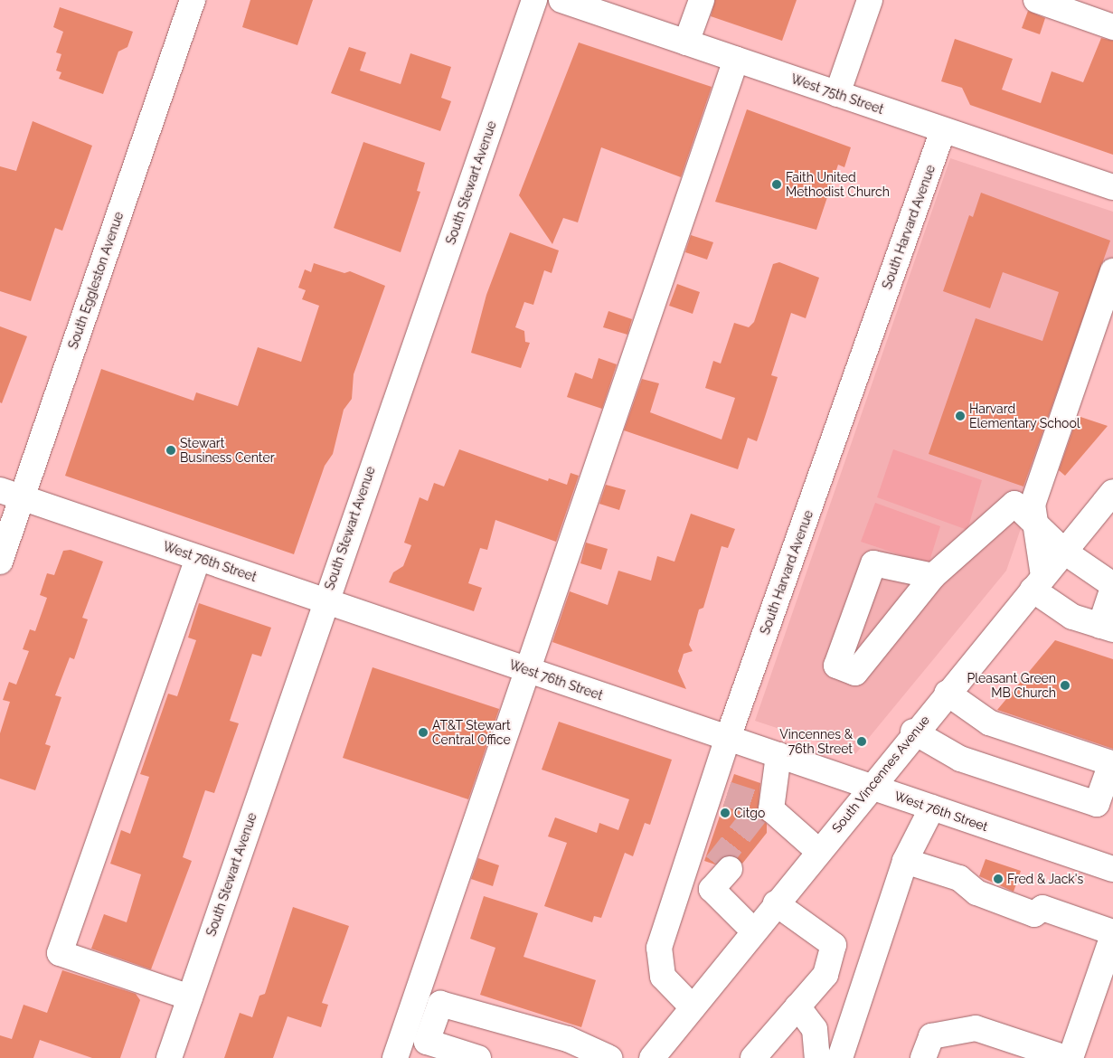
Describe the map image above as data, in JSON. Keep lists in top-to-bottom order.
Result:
{
  "streets": {
    "street": [
      "West 75th Street",
      "South Stewart Avenue",
      "South Harvard Avenue",
      "South Eggleston Avenue",
      "West 76th Street",
      "South Vincennes Avenue"
    ]
  },
  "crossings": [
    ["West 75th Street", "South Harvard Avenue"],
    ["South Stewart Avenue", "West 76th Street"],
    ["South Harvard Avenue", "West 76th Street"],
    ["South Harvard Avenue", "South Vincennes Avenue"],
    ["South Eggleston Avenue", "West 76th Street"],
    ["West 76th Street", "South Vincennes Avenue"]
  ],
  "places": [
    "Faith United Methodist Church",
    "Harvard Elementary School",
    "Stewart Business Center",
    "Pleasant Green MB Church",
    "AT&T Stewart Central Office",
    "Vincennes & 76th Street",
    "Citgo",
    "Fred & Jack's"
  ]
}
